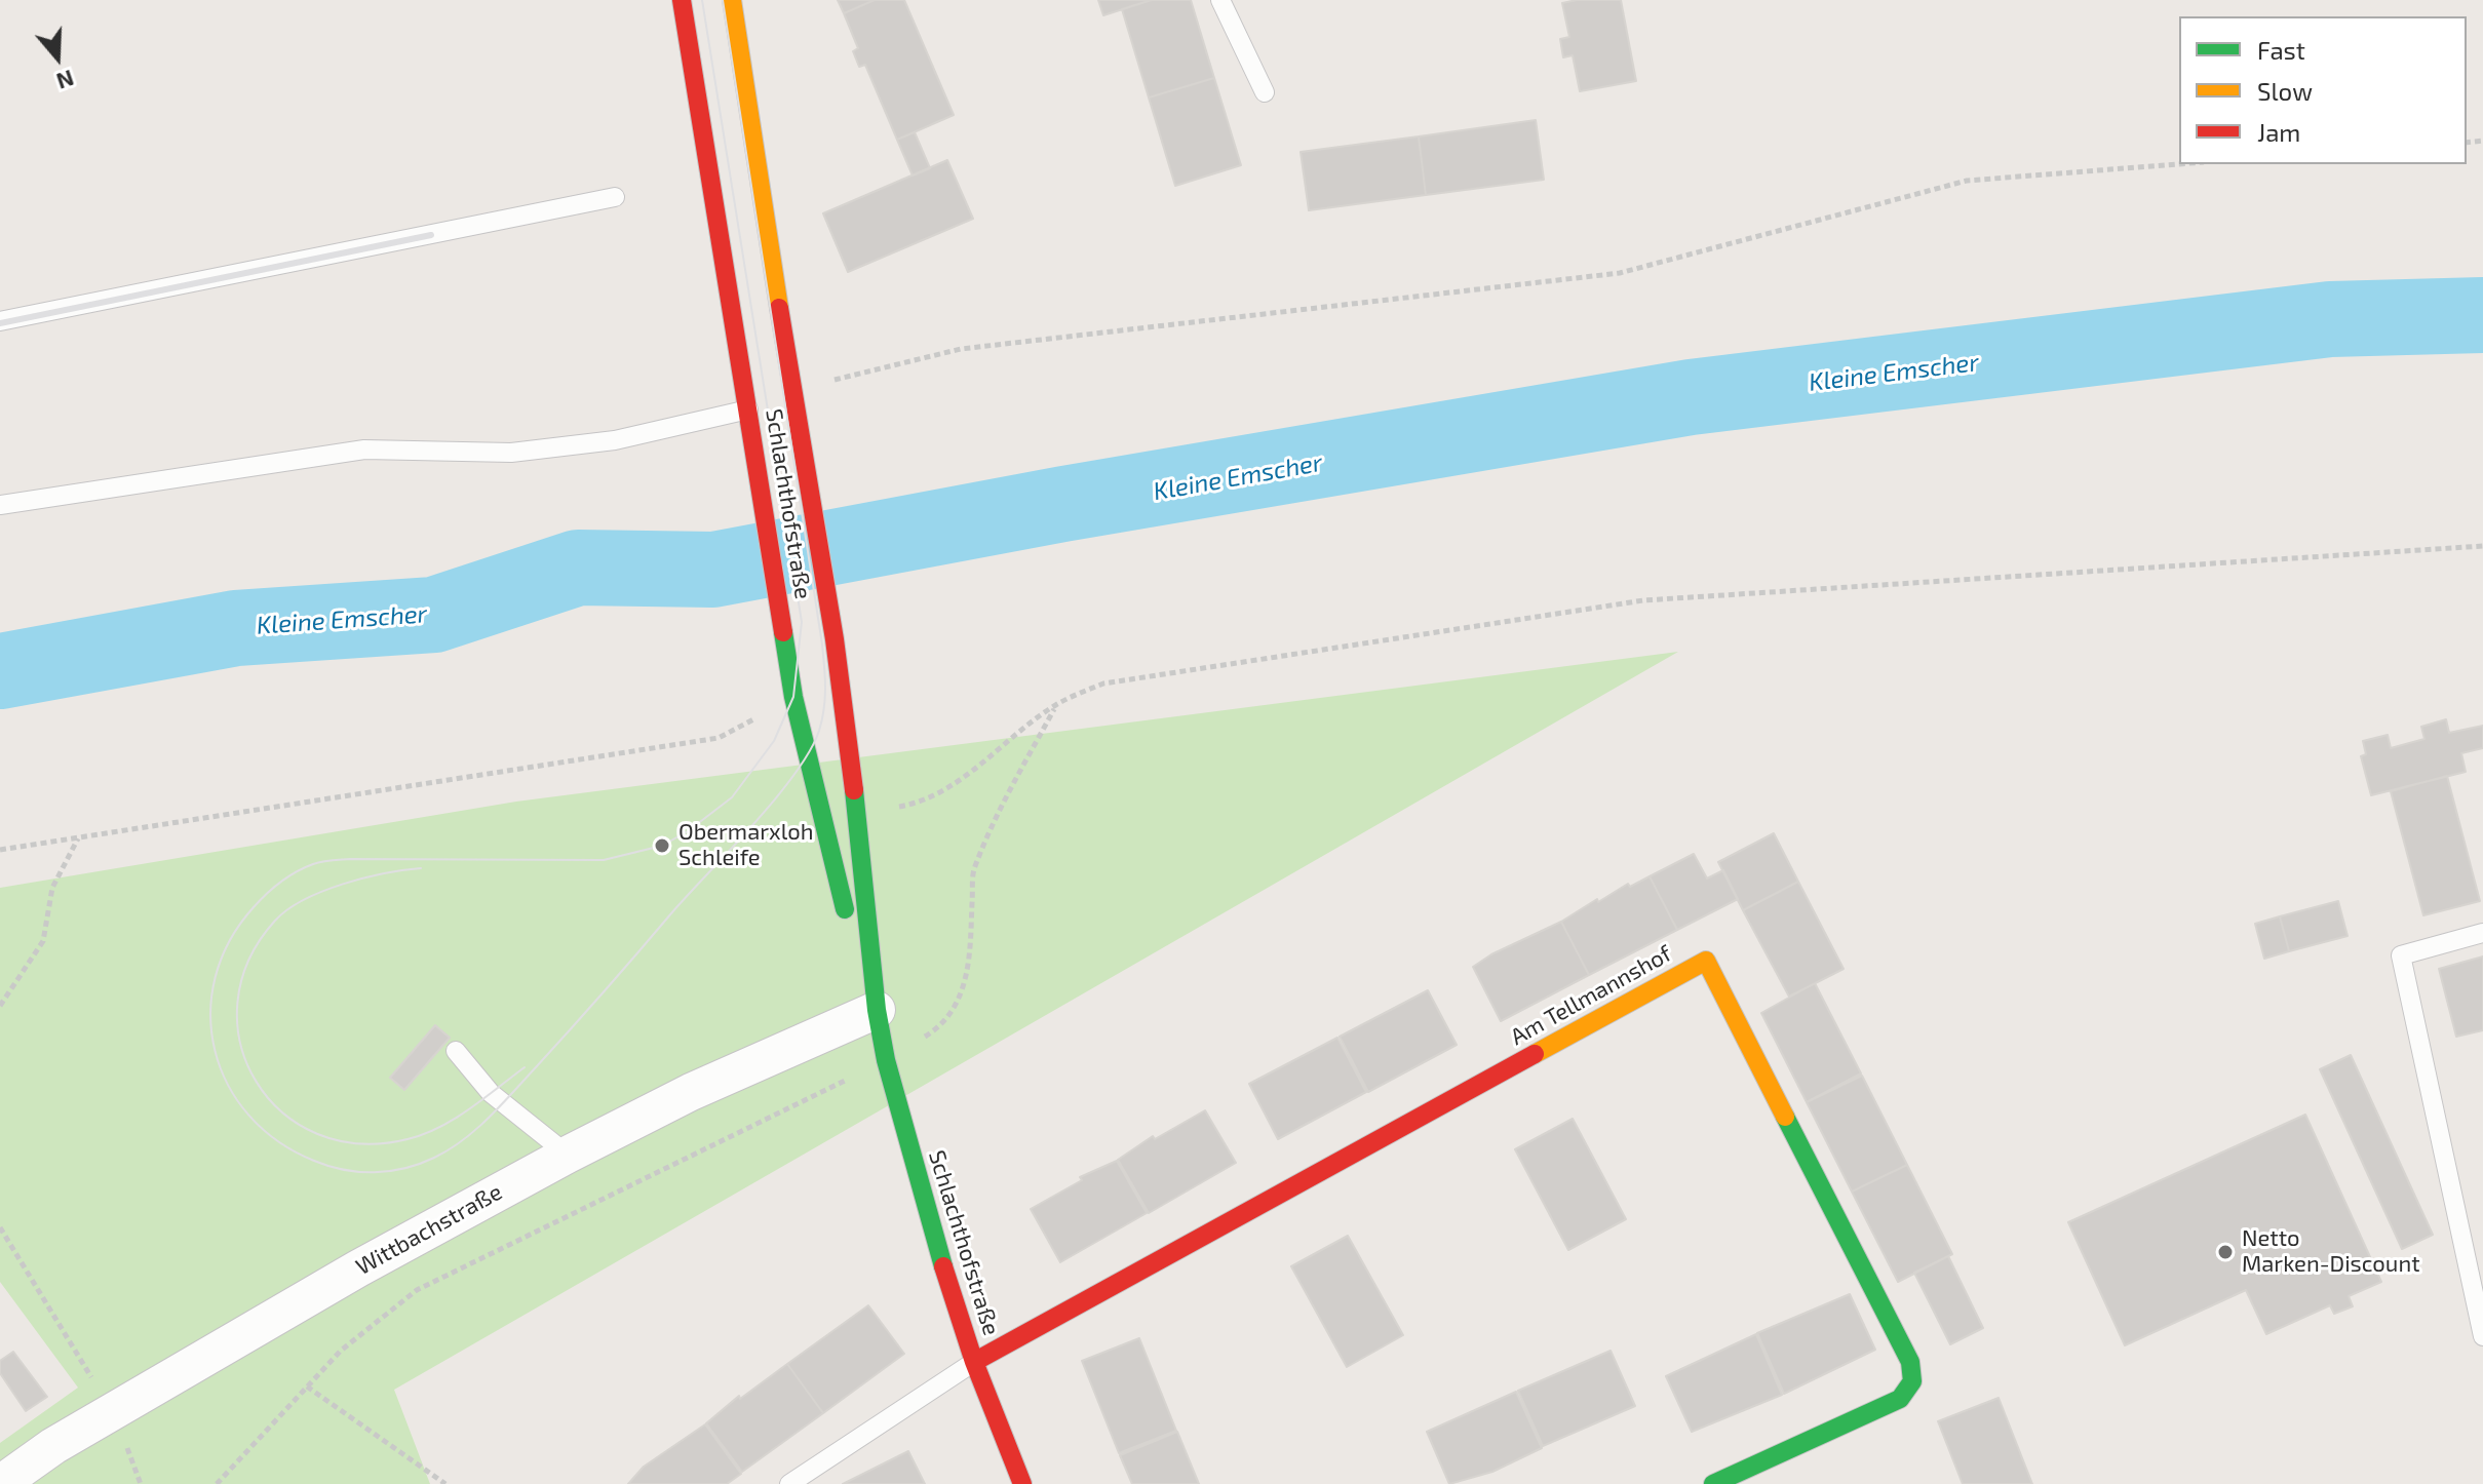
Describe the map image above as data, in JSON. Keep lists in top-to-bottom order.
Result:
{
  "streets": {
    "street": ["Schlachthofstraße", "Am Tellmannshof", "Wittbachstraße"]
  },
  "crossings": [
    ["Schlachthofstraße", "Am Tellmannshof"],
    ["Schlachthofstraße", "Wittbachstraße"]
  ],
  "water": ["Kleine Emscher"],
  "places": ["Obermarxloh Schleife", "Netto Marken-Discount"],
  "legend": ["Fast", "Slow", "Jam"],
  "north": "bottom"
}
